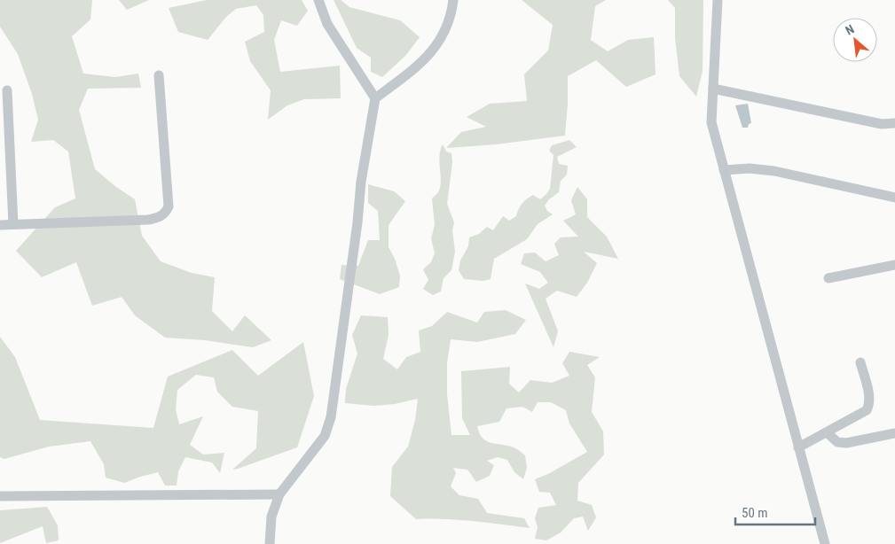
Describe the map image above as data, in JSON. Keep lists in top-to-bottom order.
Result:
{
  "scale_bar": "50 m",
  "north": "top left"
}
